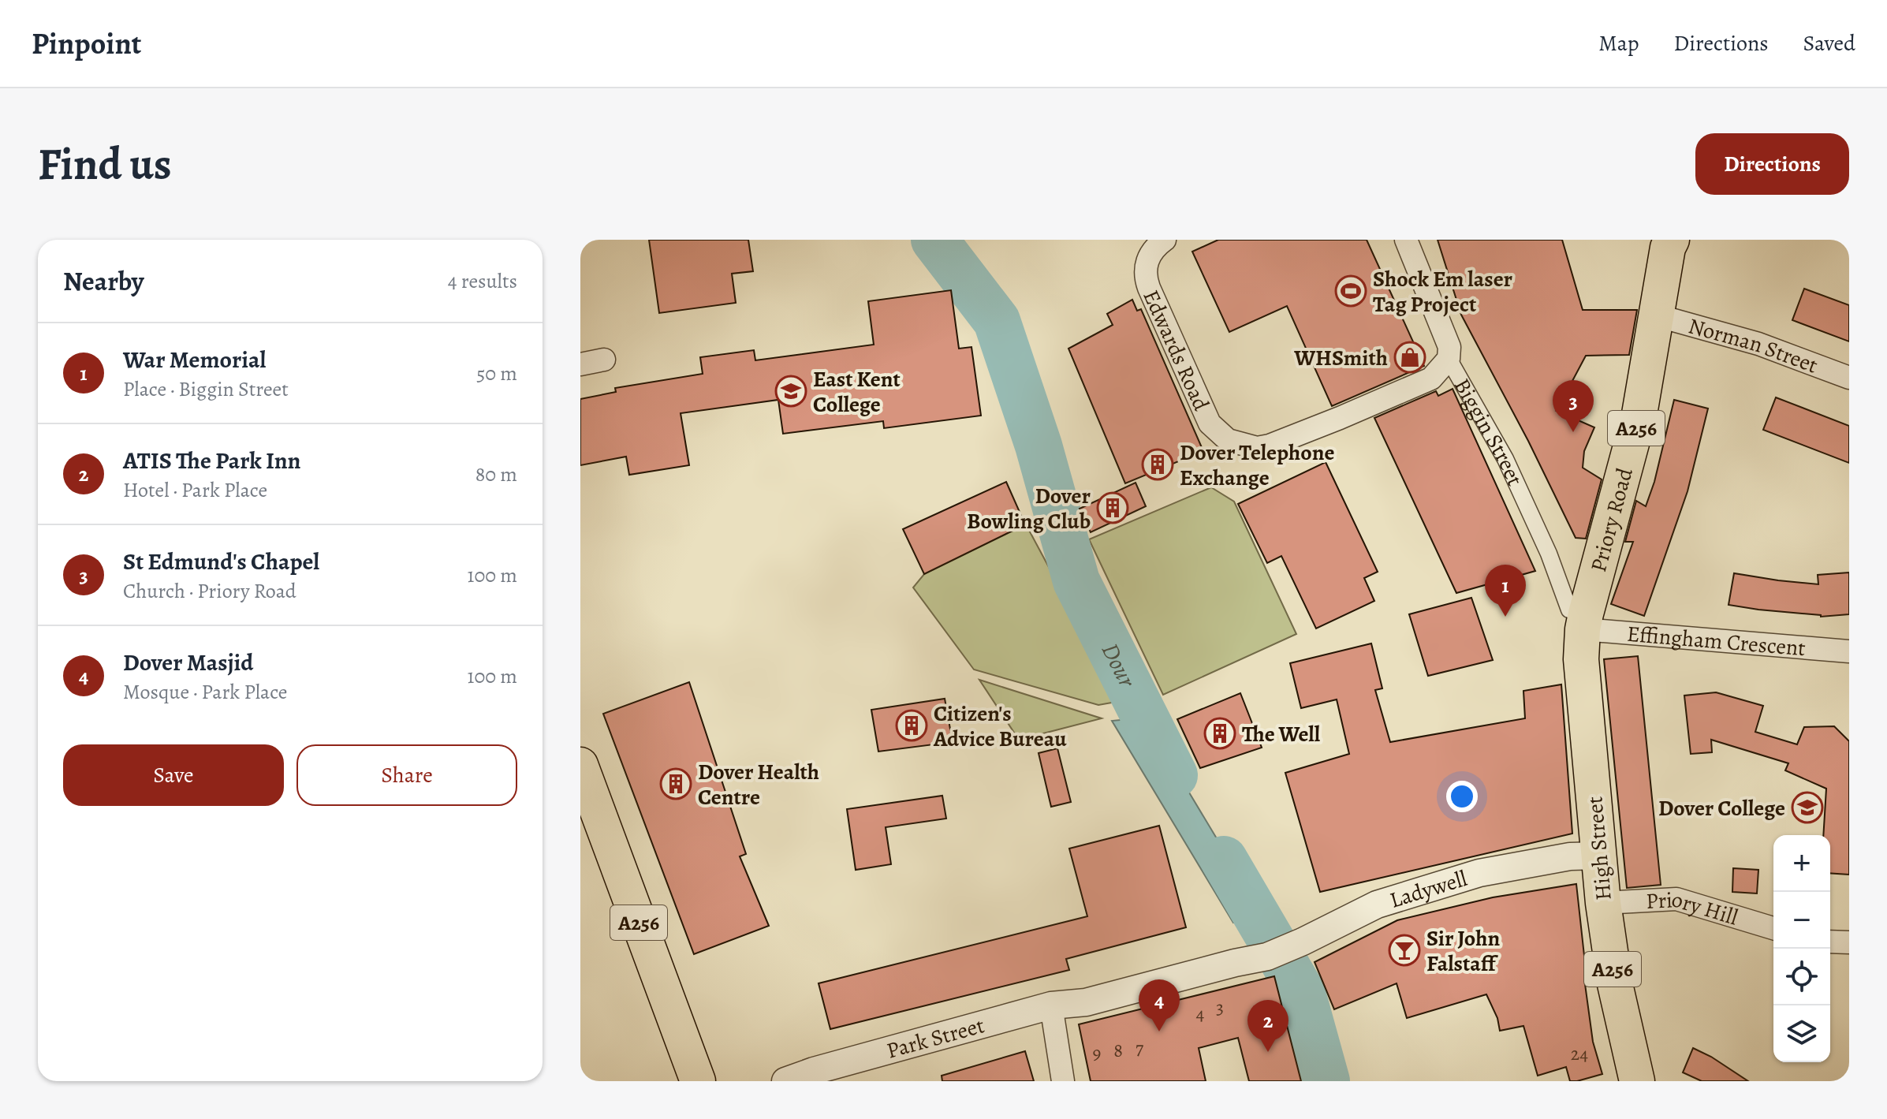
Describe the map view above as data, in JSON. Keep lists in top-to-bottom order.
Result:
{
  "streets": {
    "main road": ["A256", "Priory Road", "High Street"],
    "street": [
      "Norman Street",
      "Edwards Road",
      "Biggin Street",
      "Effingham Crescent",
      "Ladywell",
      "Priory Hill",
      "Park Street"
    ]
  },
  "crossings": [
    ["Norman Street", "Priory Road"],
    ["Edwards Road", "Biggin Street"],
    ["Biggin Street", "Priory Road"],
    ["Biggin Street", "Effingham Crescent"],
    ["Biggin Street", "High Street"],
    ["Priory Road", "Effingham Crescent"],
    ["Priory Road", "High Street"],
    ["Effingham Crescent", "High Street"],
    ["High Street", "Ladywell"],
    ["High Street", "Priory Hill"],
    ["Ladywell", "Park Street"]
  ],
  "water": ["Dour"],
  "places": {
    "sports": ["Shock Em laser Tag Project"],
    "shop": ["WHSmith"],
    "school or university": ["East Kent College", "Dover College"],
    "building": [
      "Dover Telephone Exchange",
      "Dover Bowling Club",
      "Citizen's Advice Bureau",
      "The Well",
      "Dover Health Centre"
    ],
    "bar": ["Sir John Falstaff"]
  },
  "house_numbers": [
    "3",
    "4",
    "7",
    "8",
    "9",
    "24"
  ],
  "page": {
    "header": "Pinpoint",
    "nav": ["Map", "Directions", "Saved"],
    "buttons": [
      "Directions",
      ["Save", "Share"]
    ],
    "title": "Find us",
    "heading": ["Nearby", "4 results"],
    "list": [
      {
        "mark": "1",
        "name": "War Memorial",
        "note": "Place · Biggin Street",
        "value": "50 m"
      },
      {
        "mark": "2",
        "name": "ATIS The Park Inn",
        "note": "Hotel · Park Place",
        "value": "80 m"
      },
      {
        "mark": "3",
        "name": "St Edmund's Chapel",
        "note": "Church · Priory Road",
        "value": "100 m"
      },
      {
        "mark": "4",
        "name": "Dover Masjid",
        "note": "Mosque · Park Place",
        "value": "100 m"
      }
    ],
    "pins": [
      "3",
      "1",
      "4",
      "2"
    ],
    "map_buttons": ["+", "−"]
  }
}
